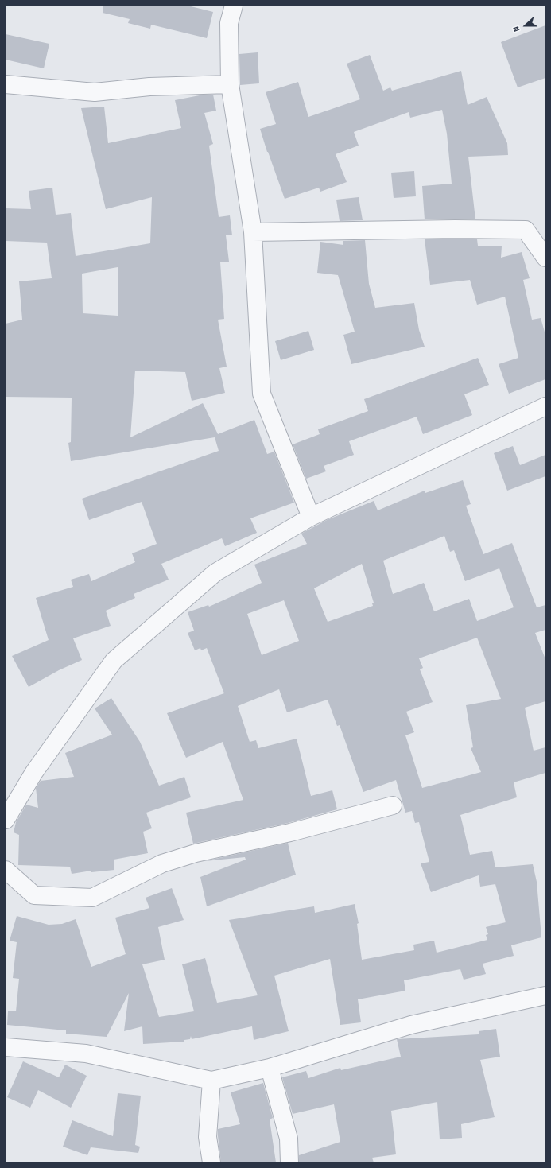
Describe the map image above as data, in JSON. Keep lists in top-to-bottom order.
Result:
{
  "north": "left"
}
